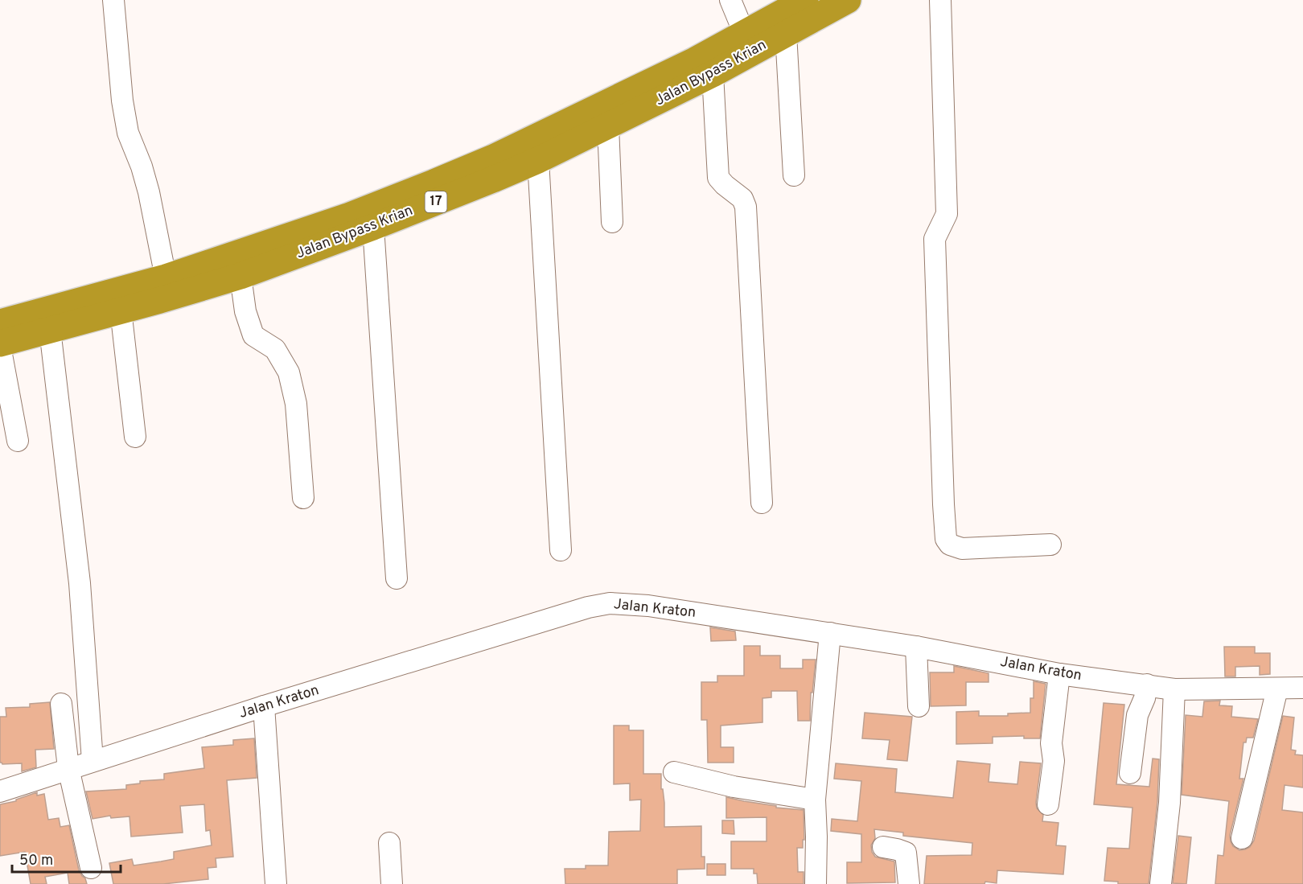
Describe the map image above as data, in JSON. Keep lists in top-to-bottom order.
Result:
{
  "streets": {
    "highway": ["Jalan Bypass Krian", "17"],
    "street": ["Jalan Kraton"]
  },
  "scale_bar": "50 m"
}
